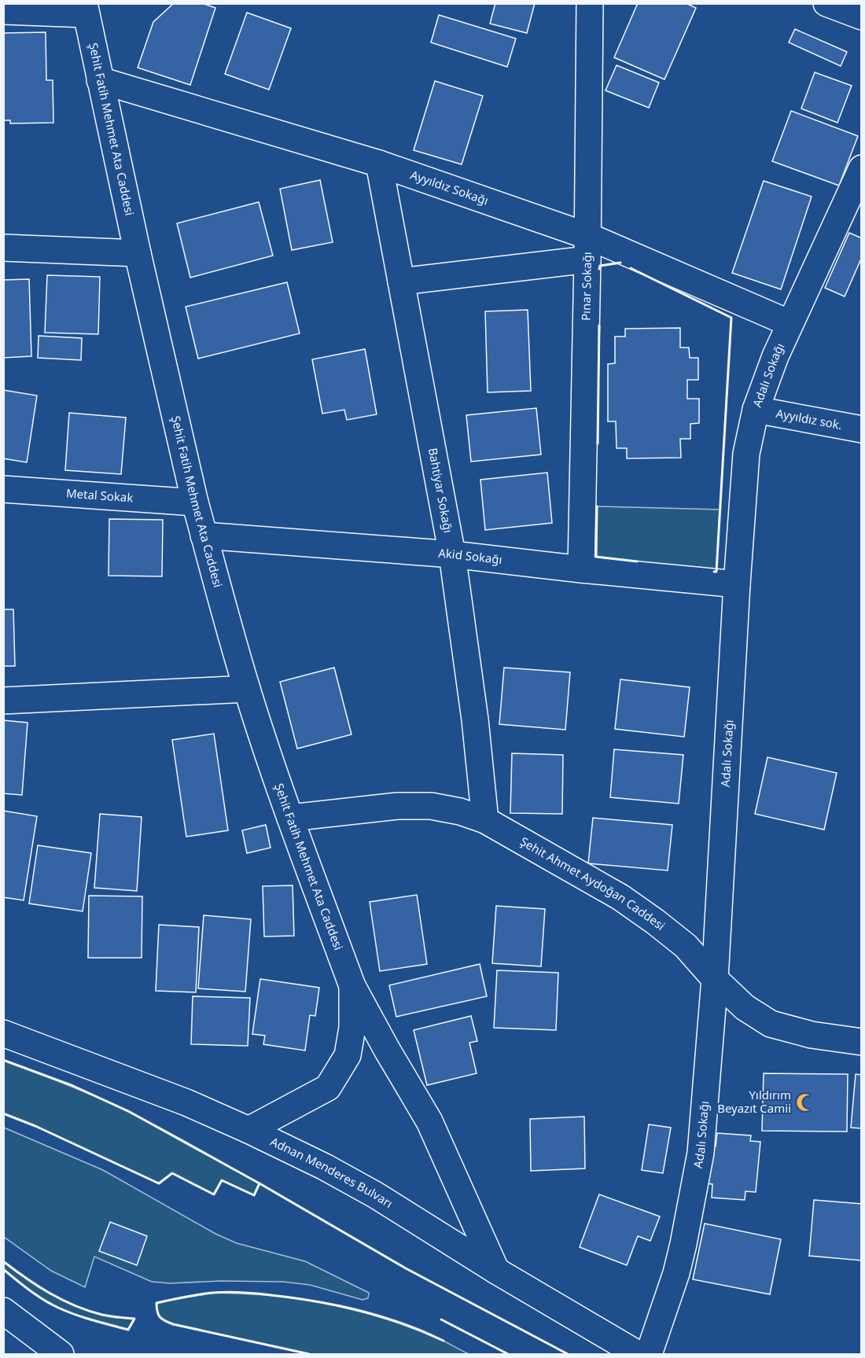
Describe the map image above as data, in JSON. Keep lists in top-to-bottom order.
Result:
{
  "streets": {
    "street": [
      "Şehit Fatih Mehmet Ata Caddesi",
      "Ayyıldız Sokağı",
      "Pınar Sokağı",
      "Adalı Sokağı",
      "Ayyıldız sok.",
      "Bahtiyar Sokağı",
      "Metal Sokak",
      "Akid Sokağı",
      "Şehit Ahmet Aydoğan Caddesi",
      "Adnan Menderes Bulvarı"
    ]
  },
  "crossings": [
    ["Şehit Fatih Mehmet Ata Caddesi", "Ayyıldız Sokağı"],
    ["Şehit Fatih Mehmet Ata Caddesi", "Metal Sokak"],
    ["Şehit Fatih Mehmet Ata Caddesi", "Akid Sokağı"],
    ["Şehit Fatih Mehmet Ata Caddesi", "Şehit Ahmet Aydoğan Caddesi"],
    ["Şehit Fatih Mehmet Ata Caddesi", "Adnan Menderes Bulvarı"],
    ["Ayyıldız Sokağı", "Pınar Sokağı"],
    ["Ayyıldız Sokağı", "Adalı Sokağı"],
    ["Ayyıldız Sokağı", "Bahtiyar Sokağı"],
    ["Pınar Sokağı", "Akid Sokağı"],
    ["Adalı Sokağı", "Ayyıldız sok."],
    ["Adalı Sokağı", "Akid Sokağı"],
    ["Adalı Sokağı", "Şehit Ahmet Aydoğan Caddesi"],
    ["Bahtiyar Sokağı", "Akid Sokağı"],
    ["Bahtiyar Sokağı", "Şehit Ahmet Aydoğan Caddesi"]
  ],
  "places": {
    "mosque": ["Yıldırım Beyazıt Camii"]
  }
}
